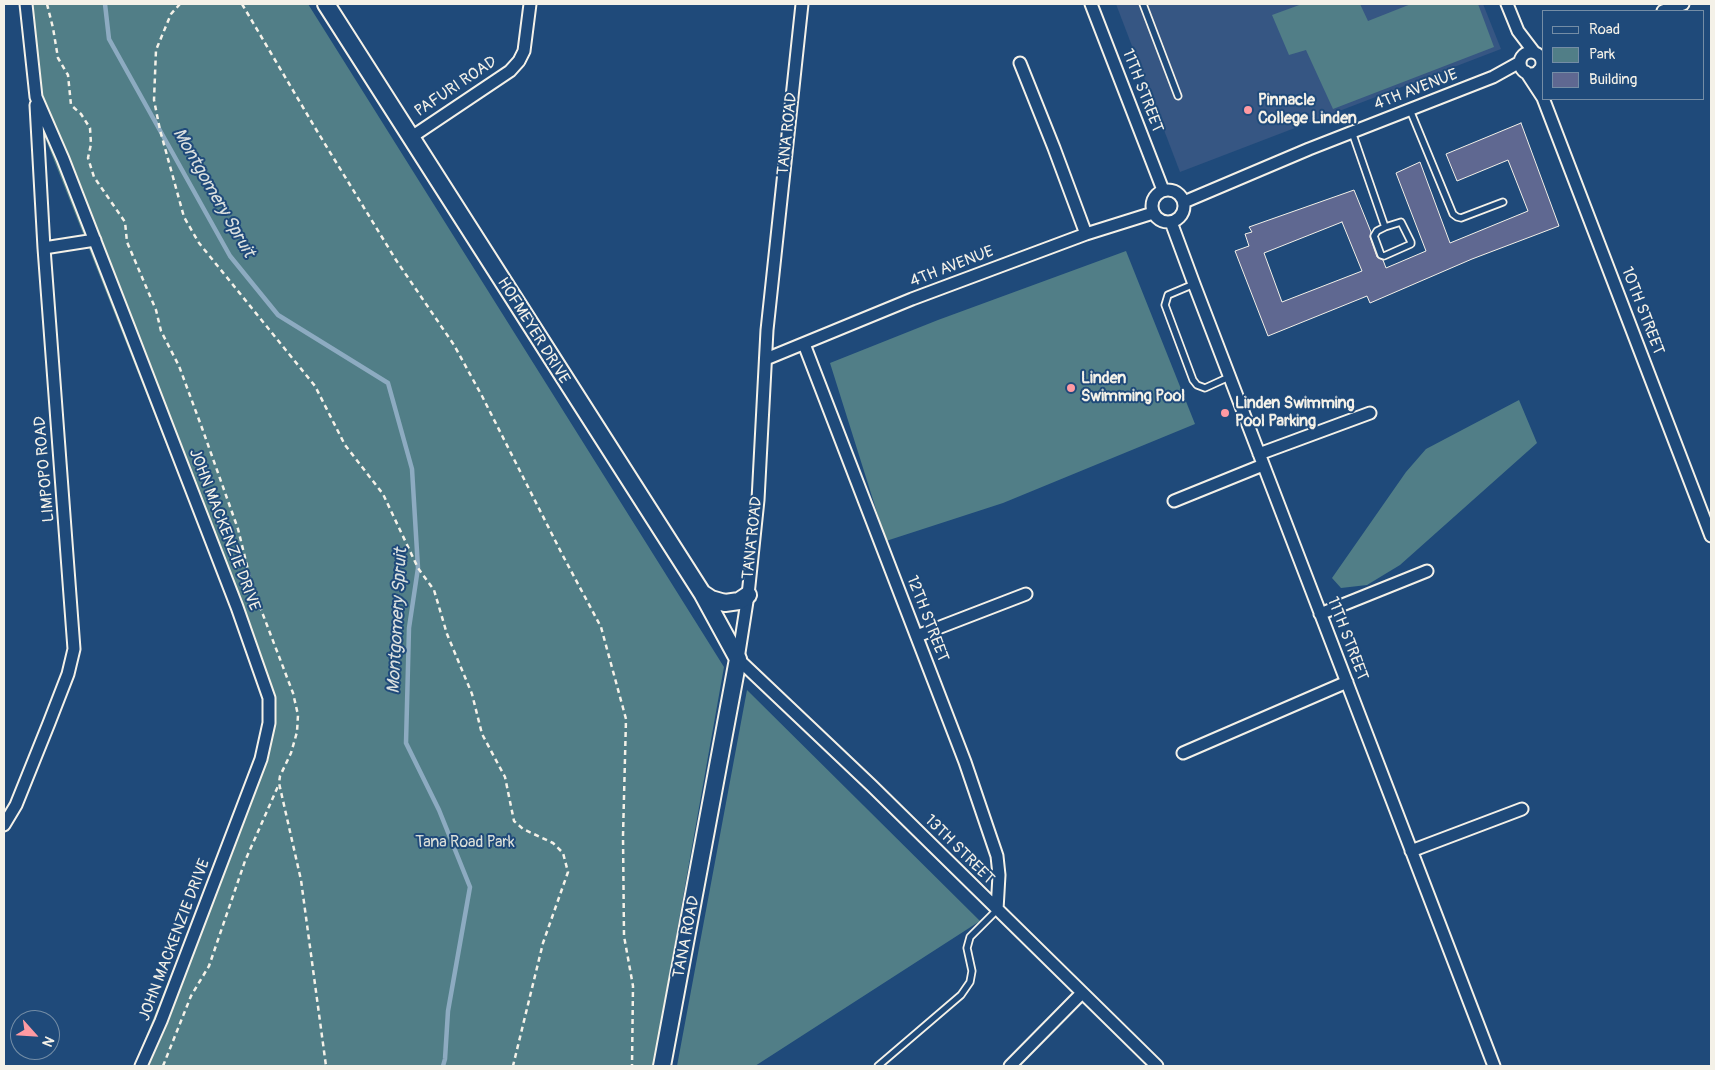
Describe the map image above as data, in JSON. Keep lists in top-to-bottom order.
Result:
{
  "streets": {
    "main road": ["TANA ROAD", "HOFMEYER DRIVE"],
    "street": [
      "PAFURI ROAD",
      "4TH AVENUE",
      "11TH STREET",
      "10TH STREET",
      "LIMPOPO ROAD",
      "JOHN MACKENZIE DRIVE",
      "12TH STREET",
      "13TH STREET"
    ]
  },
  "crossings": [
    ["PAFURI ROAD", "HOFMEYER DRIVE"],
    ["4TH AVENUE", "11TH STREET"],
    ["4TH AVENUE", "TANA ROAD"],
    ["4TH AVENUE", "10TH STREET"],
    ["4TH AVENUE", "12TH STREET"],
    ["TANA ROAD", "HOFMEYER DRIVE"],
    ["TANA ROAD", "13TH STREET"],
    ["HOFMEYER DRIVE", "13TH STREET"],
    ["LIMPOPO ROAD", "JOHN MACKENZIE DRIVE"],
    ["12TH STREET", "13TH STREET"]
  ],
  "water": ["Montgomery Spruit"],
  "parks": ["Tana Road Park"],
  "places": ["Pinnacle College Linden", "Linden Swimming Pool", "Linden Swimming Pool Parking"],
  "legend": ["Road", "Park", "Building"],
  "north": "bottom right"
}
